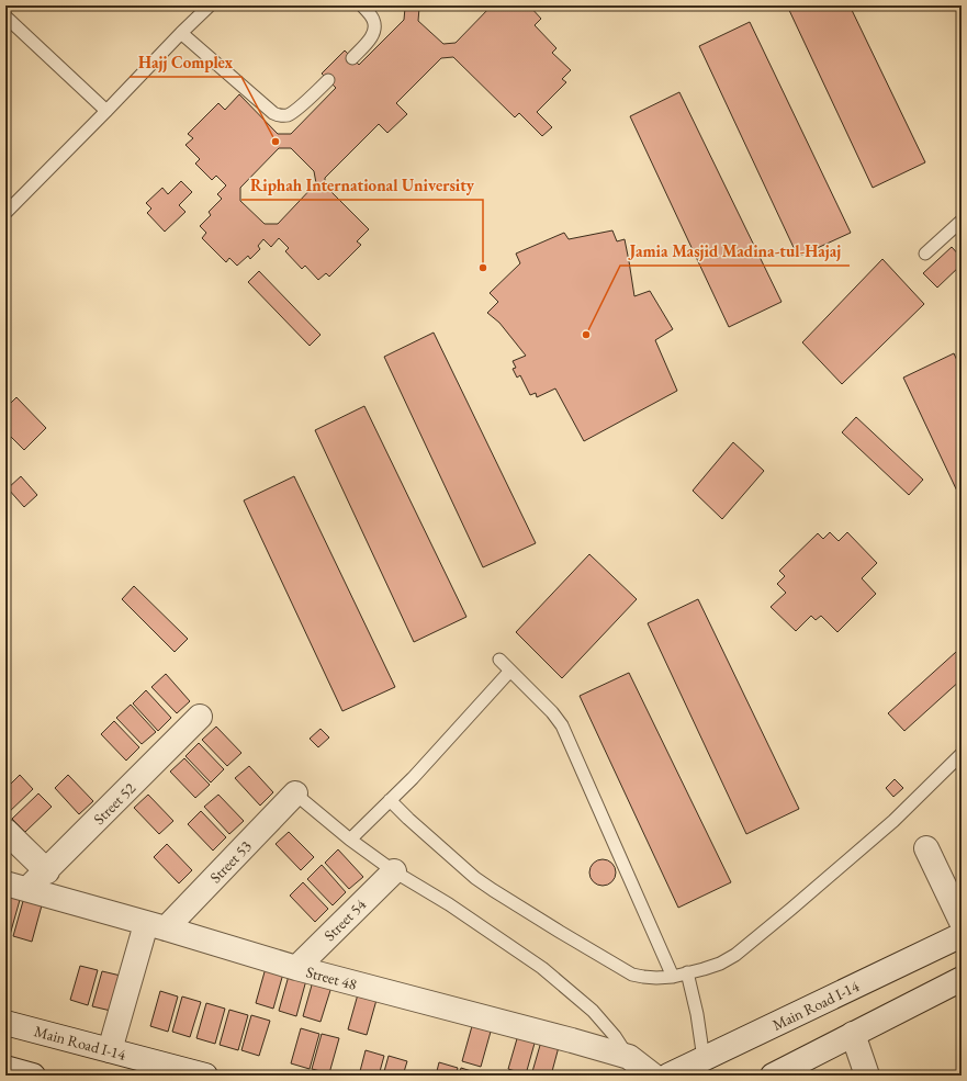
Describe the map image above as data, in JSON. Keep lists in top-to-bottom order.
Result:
{
  "streets": {
    "street": [
      "Street 52",
      "Street 53",
      "Street 54",
      "Street 48",
      "Main Road I-14"
    ]
  },
  "crossings": [
    ["Street 52", "Street 48"],
    ["Street 53", "Street 48"],
    ["Street 54", "Street 48"]
  ],
  "places": ["Hajj Complex", "Riphah International University", "Jamia Masjid Madina-tul-Hajaj"]
}
